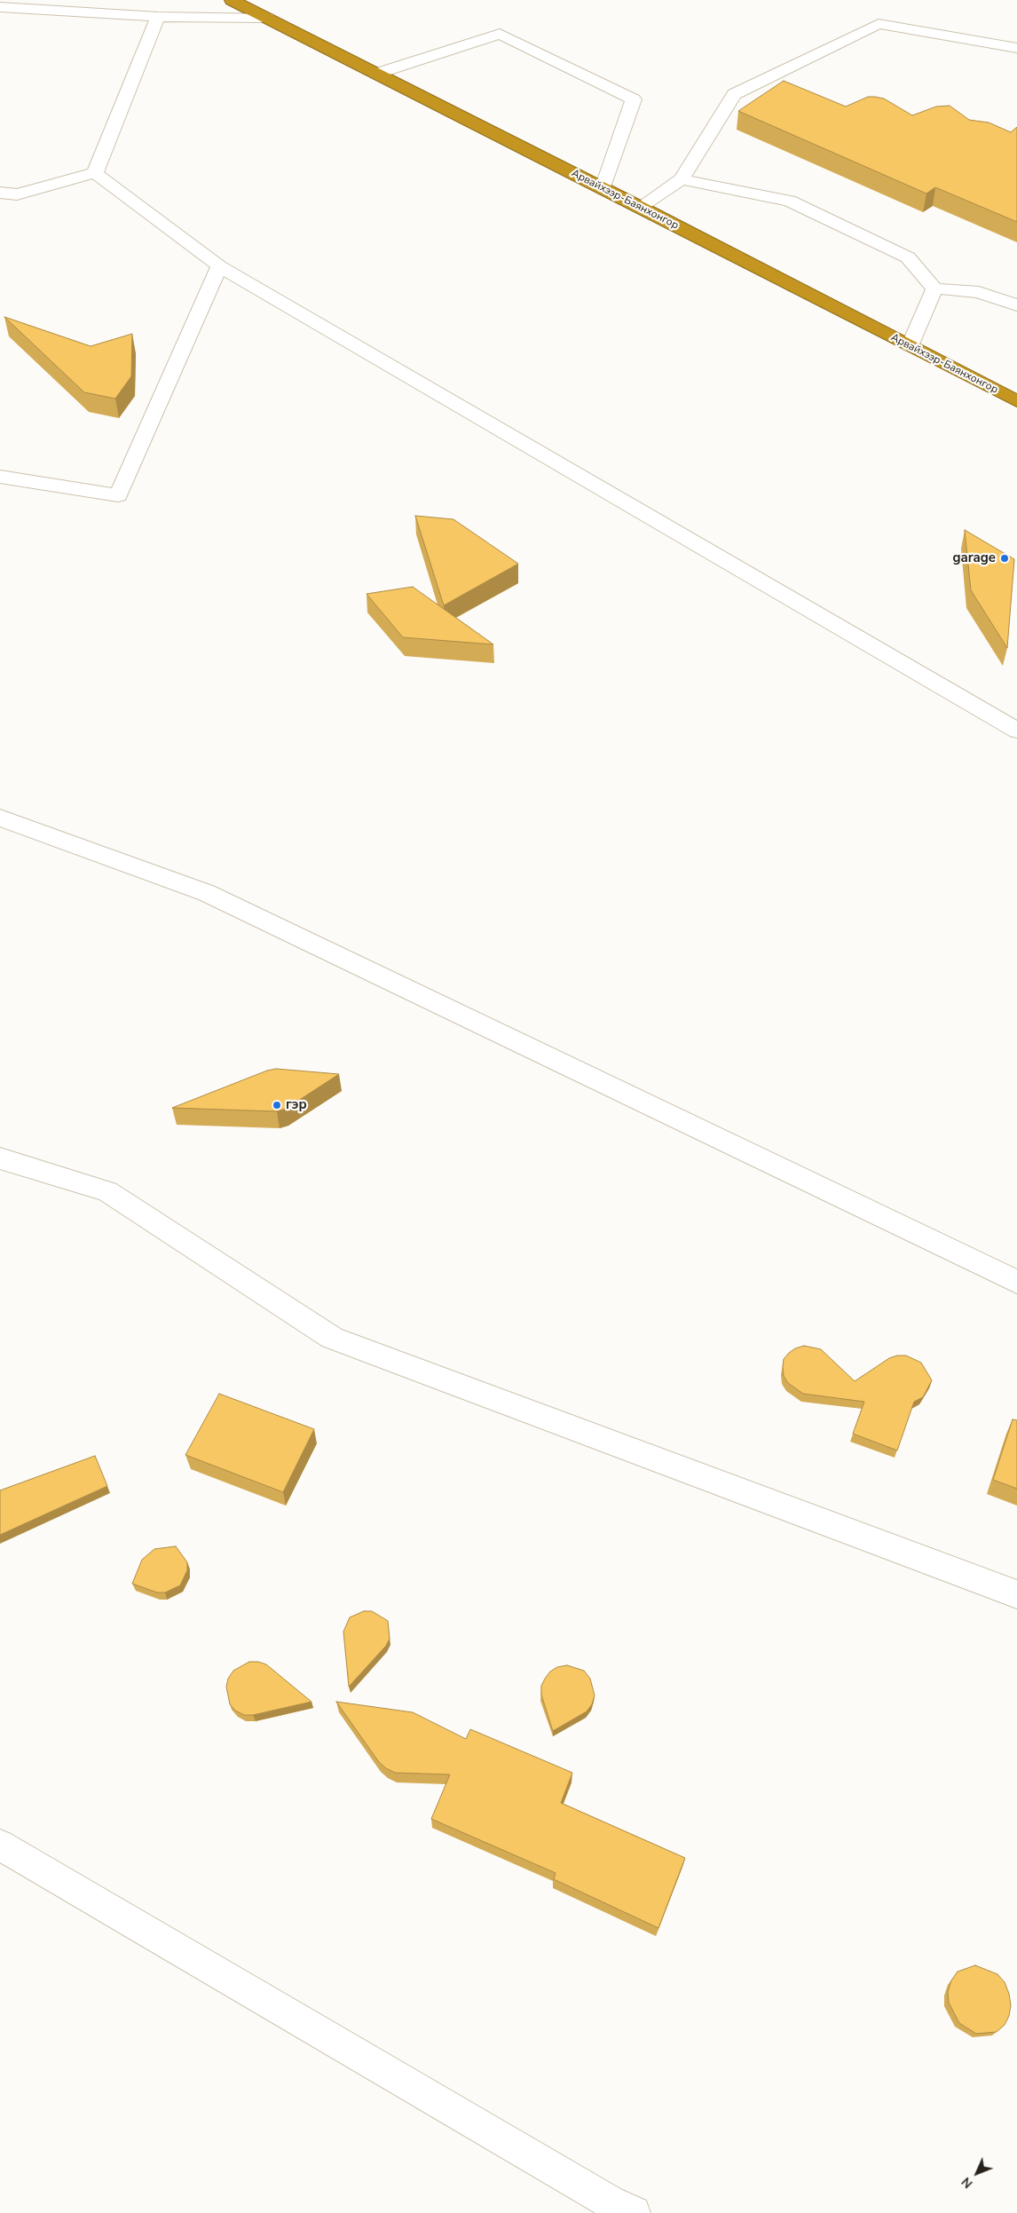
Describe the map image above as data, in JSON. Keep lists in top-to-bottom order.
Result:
{
  "streets": {
    "highway": ["Арвайхээр-Баянхонгор"]
  },
  "places": ["garage", "гэр"],
  "north": "bottom left"
}
